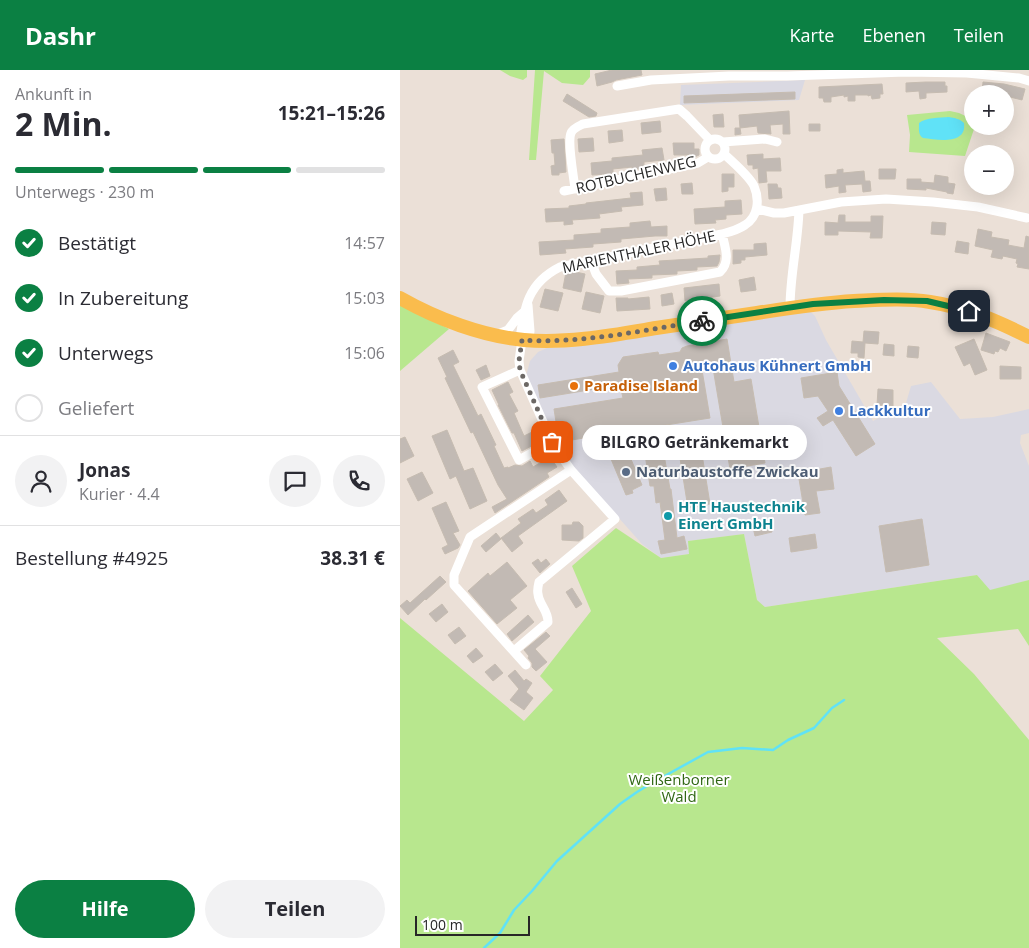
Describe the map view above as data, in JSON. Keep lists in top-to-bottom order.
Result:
{
  "streets": {
    "street": ["ROTBUCHENWEG", "MARIENTHALER HÖHE"]
  },
  "parks": ["Weißenborner Wald"],
  "places": [
    "Autohaus Kühnert GmbH",
    "Paradise Island",
    "Lackkultur",
    "BILGRO Getränkemarkt",
    "Naturbaustoffe Zwickau",
    "HTE Haustechnik Einert GmbH"
  ],
  "scale_bar": "100 m",
  "page": {
    "header": "Dashr",
    "nav": ["Karte", "Ebenen", "Teilen"],
    "heading": ["2 Min.", "Ankunft in", "15:21–15:26"],
    "panel": [
      "Jonas",
      "Kurier · 4.4",
      "Bestellung #4925",
      "38.31 €"
    ],
    "map_buttons": ["+", "−"],
    "bar": "Unterwegs · 230 m",
    "list": [
      ["Bestätigt", "14:57"],
      ["In Zubereitung", "15:03"],
      ["Unterwegs", "15:06"],
      "Geliefert"
    ],
    "bubble": "BILGRO Getränkemarkt",
    "buttons": ["Hilfe", "Teilen"],
    "scale": "100 m"
  }
}
